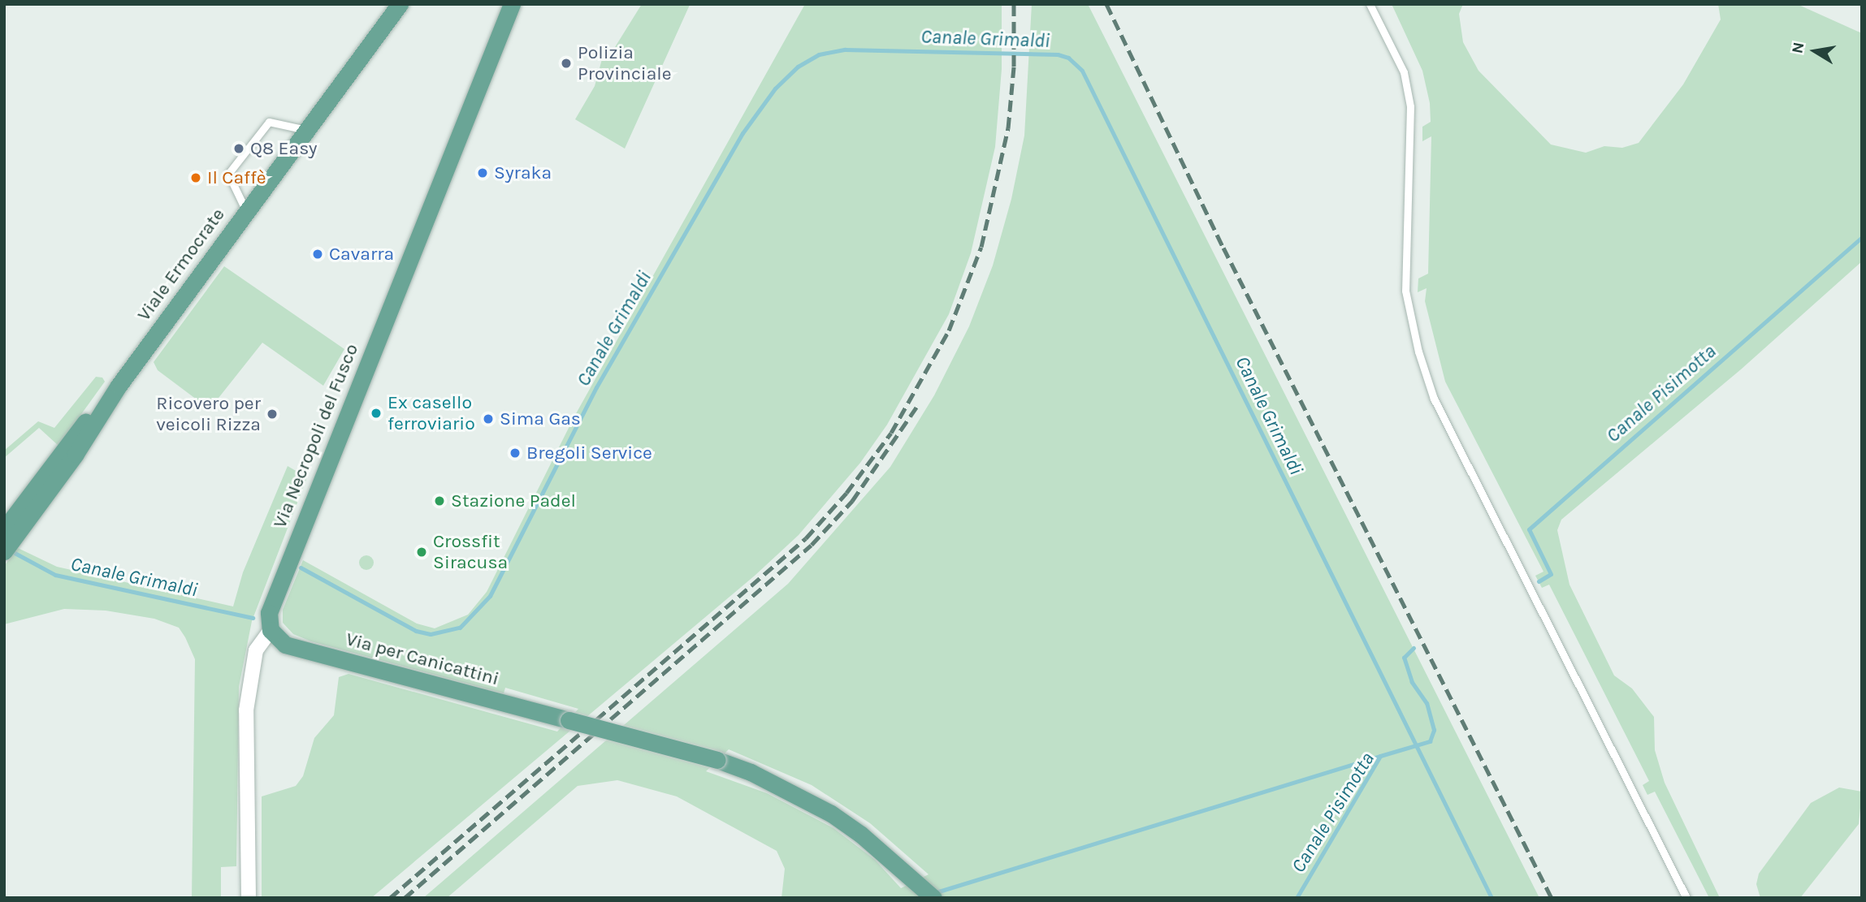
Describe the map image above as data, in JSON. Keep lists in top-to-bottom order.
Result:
{
  "streets": {
    "main road": ["Viale Ermocrate", "Via Necropoli del Fusco", "Via per Canicattini"]
  },
  "crossings": [
    ["Via Necropoli del Fusco", "Via per Canicattini"]
  ],
  "water": ["Canale Grimaldi", "Canale Pisimotta"],
  "places": [
    "Polizia Provinciale",
    "Q8 Easy",
    "Syraka",
    "Il Caffè",
    "Cavarra",
    "Ex casello ferroviario",
    "Ricovero per veicoli Rizza",
    "Sima Gas",
    "Bregoli Service",
    "Stazione Padel",
    "Crossfit Siracusa"
  ],
  "north": "left"
}
